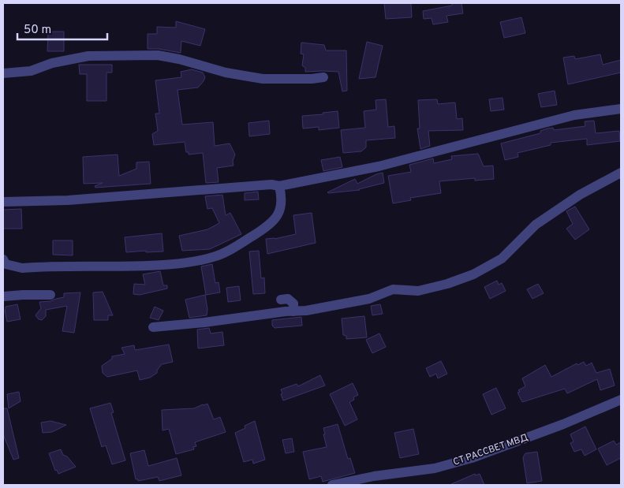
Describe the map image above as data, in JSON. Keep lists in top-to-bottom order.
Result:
{
  "streets": {
    "street": ["СТ РАССВЕТ МВД"]
  },
  "scale_bar": "50 m"
}
